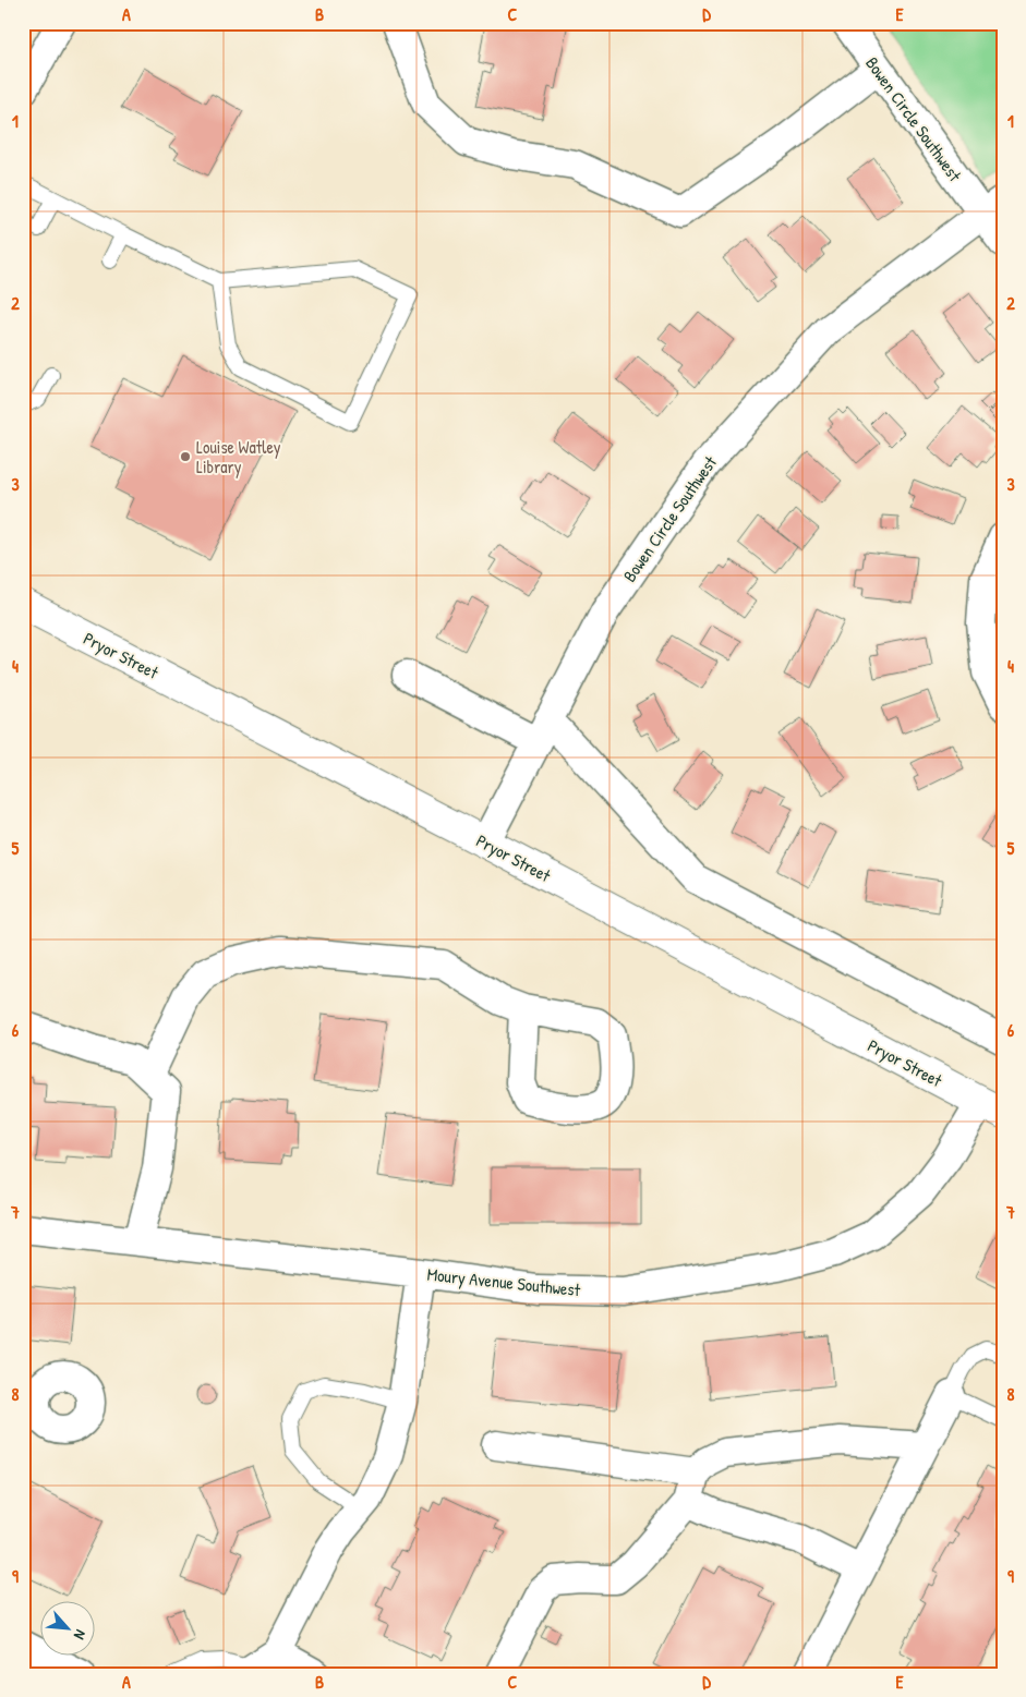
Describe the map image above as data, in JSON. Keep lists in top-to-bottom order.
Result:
{
  "streets": {
    "main road": ["Pryor Street"],
    "street": ["Bowen Circle Southwest", "Moury Avenue Southwest"]
  },
  "crossings": [
    ["Bowen Circle Southwest", "Pryor Street"],
    ["Pryor Street", "Moury Avenue Southwest"]
  ],
  "places": ["Louise Watley Library"],
  "north": "bottom right",
  "grid": {
    "columns": [
      "A",
      "B",
      "C",
      "D",
      "E"
    ],
    "rows": [
      "1",
      "2",
      "3",
      "4",
      "5",
      "6",
      "7",
      "8",
      "9"
    ]
  }
}
